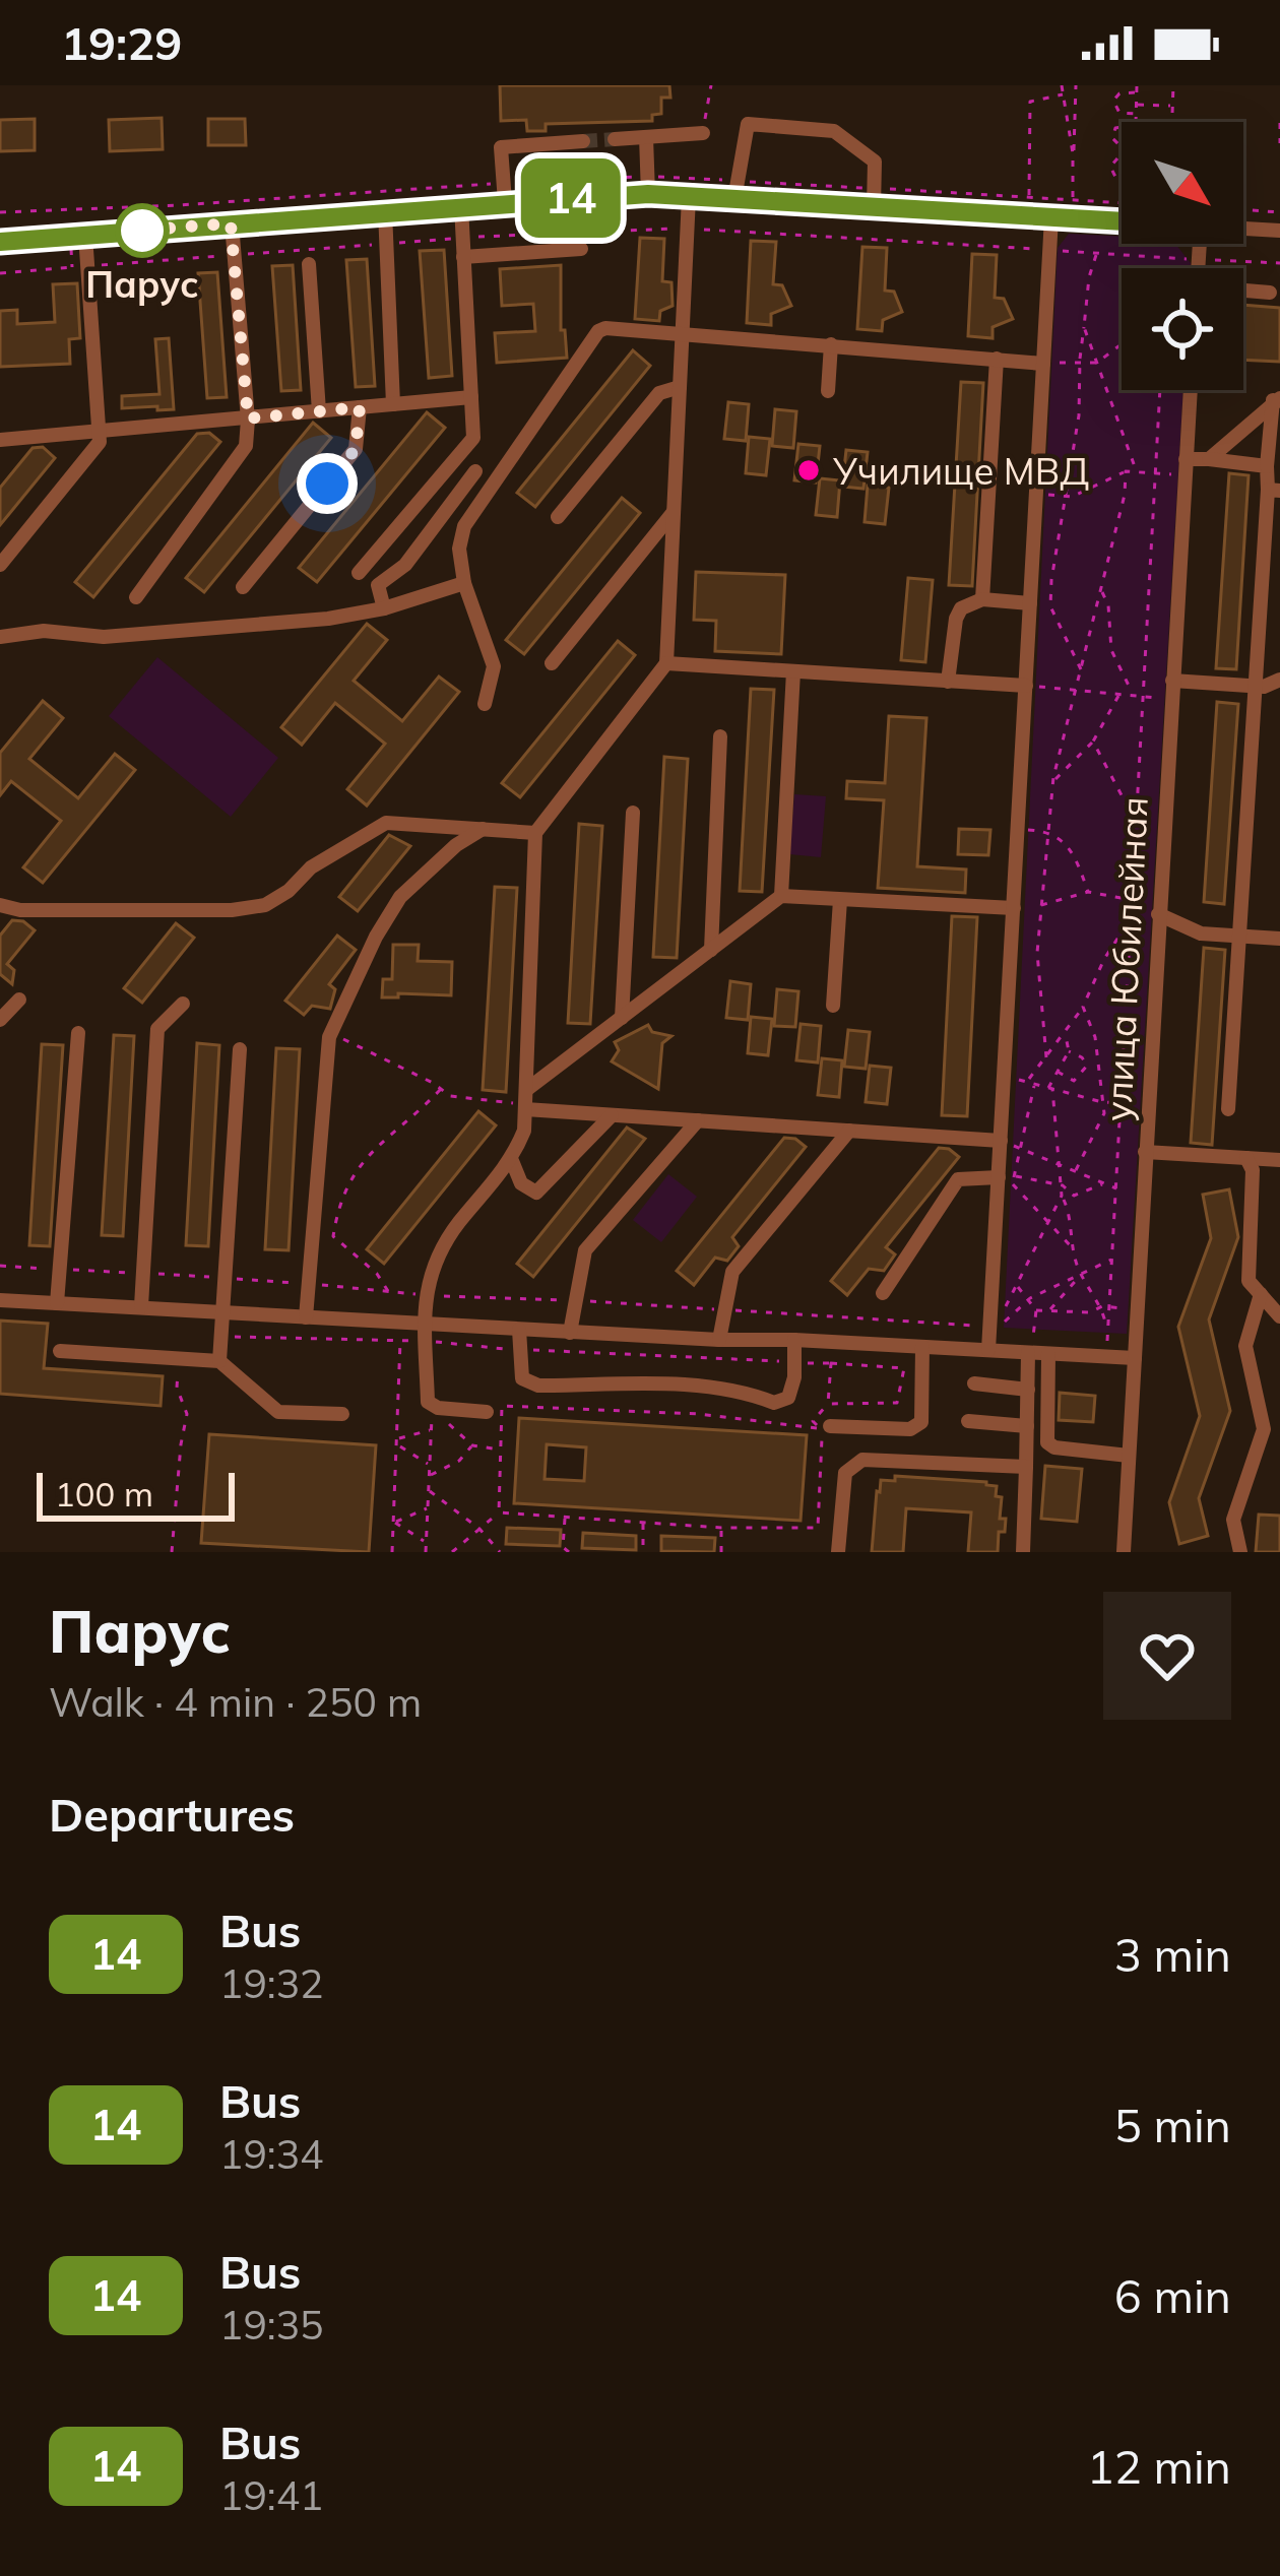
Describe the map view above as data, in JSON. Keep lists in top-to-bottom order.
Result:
{
  "streets": {
    "street": ["улица Юбилейная"]
  },
  "places": ["Парус", "Училище МВД"],
  "lines": ["bus line 14"],
  "scale_bar": "100 m",
  "north": "bottom right",
  "page": {
    "status": "19:29",
    "on_map": "14",
    "scale": "100 m",
    "heading": [
      ["Парус", "Walk · 4 min · 250 m"],
      "Departures"
    ],
    "list": [
      {
        "mark": "14",
        "name": "Bus",
        "note": "19:32",
        "value": "3 min"
      },
      {
        "mark": "14",
        "name": "Bus",
        "note": "19:34",
        "value": "5 min"
      },
      {
        "mark": "14",
        "name": "Bus",
        "note": "19:35",
        "value": "6 min"
      },
      {
        "mark": "14",
        "name": "Bus",
        "note": "19:41",
        "value": "12 min"
      }
    ]
  }
}
